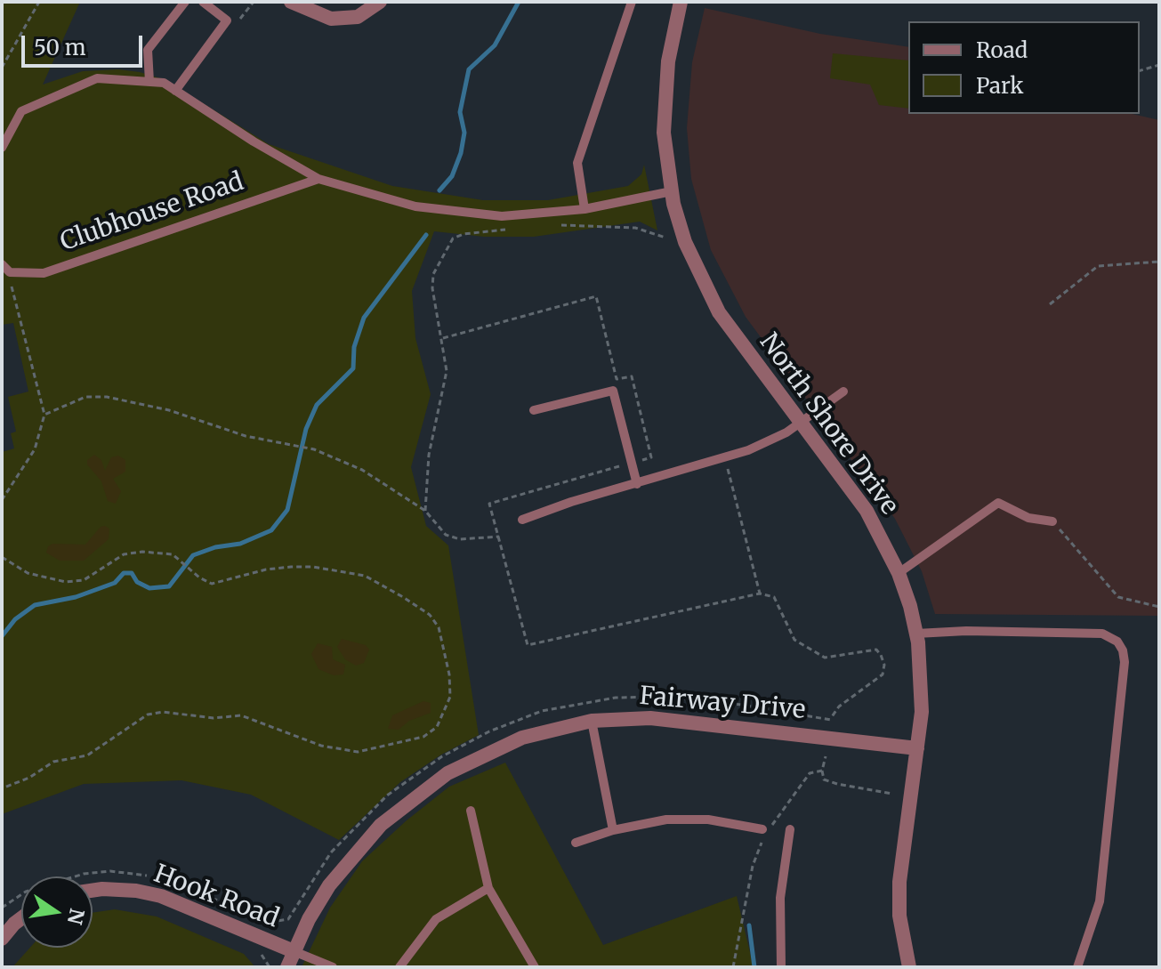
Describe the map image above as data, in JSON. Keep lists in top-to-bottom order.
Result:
{
  "streets": {
    "street": ["North Shore Drive", "Fairway Drive", "Hook Road"],
    "lane": ["Clubhouse Road"]
  },
  "crossings": [
    ["Clubhouse Road", "North Shore Drive"],
    ["North Shore Drive", "Fairway Drive"],
    ["Fairway Drive", "Hook Road"]
  ],
  "legend": ["Road", "Park"],
  "scale_bar": "50 m",
  "north": "right"
}
